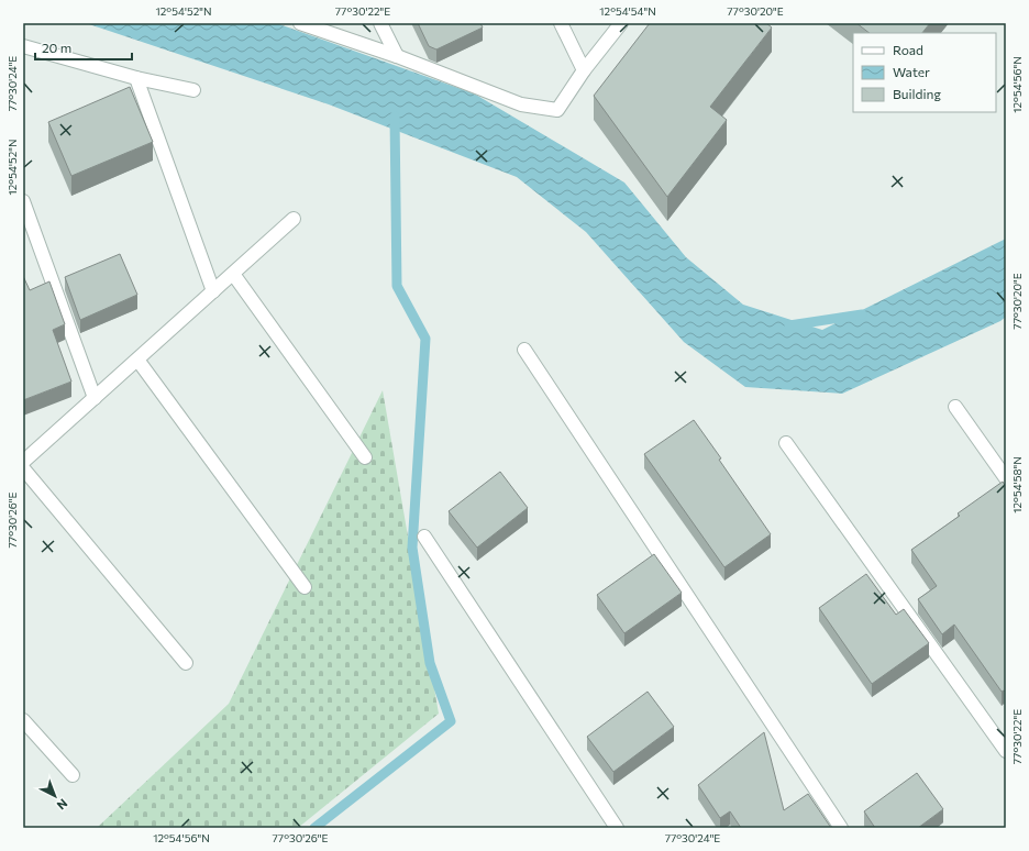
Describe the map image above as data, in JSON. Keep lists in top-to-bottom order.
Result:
{
  "legend": ["Road", "Water", "Building"],
  "scale_bar": "20 m",
  "north": "bottom right",
  "coordinates": [
    "12°54'52\"N",
    "77°30'22\"E",
    "12°54'54\"N",
    "77°30'20\"E",
    "77°30'24\"E",
    "12°54'56\"N",
    "12°54'58\"N",
    "77°30'26\"E"
  ]
}
